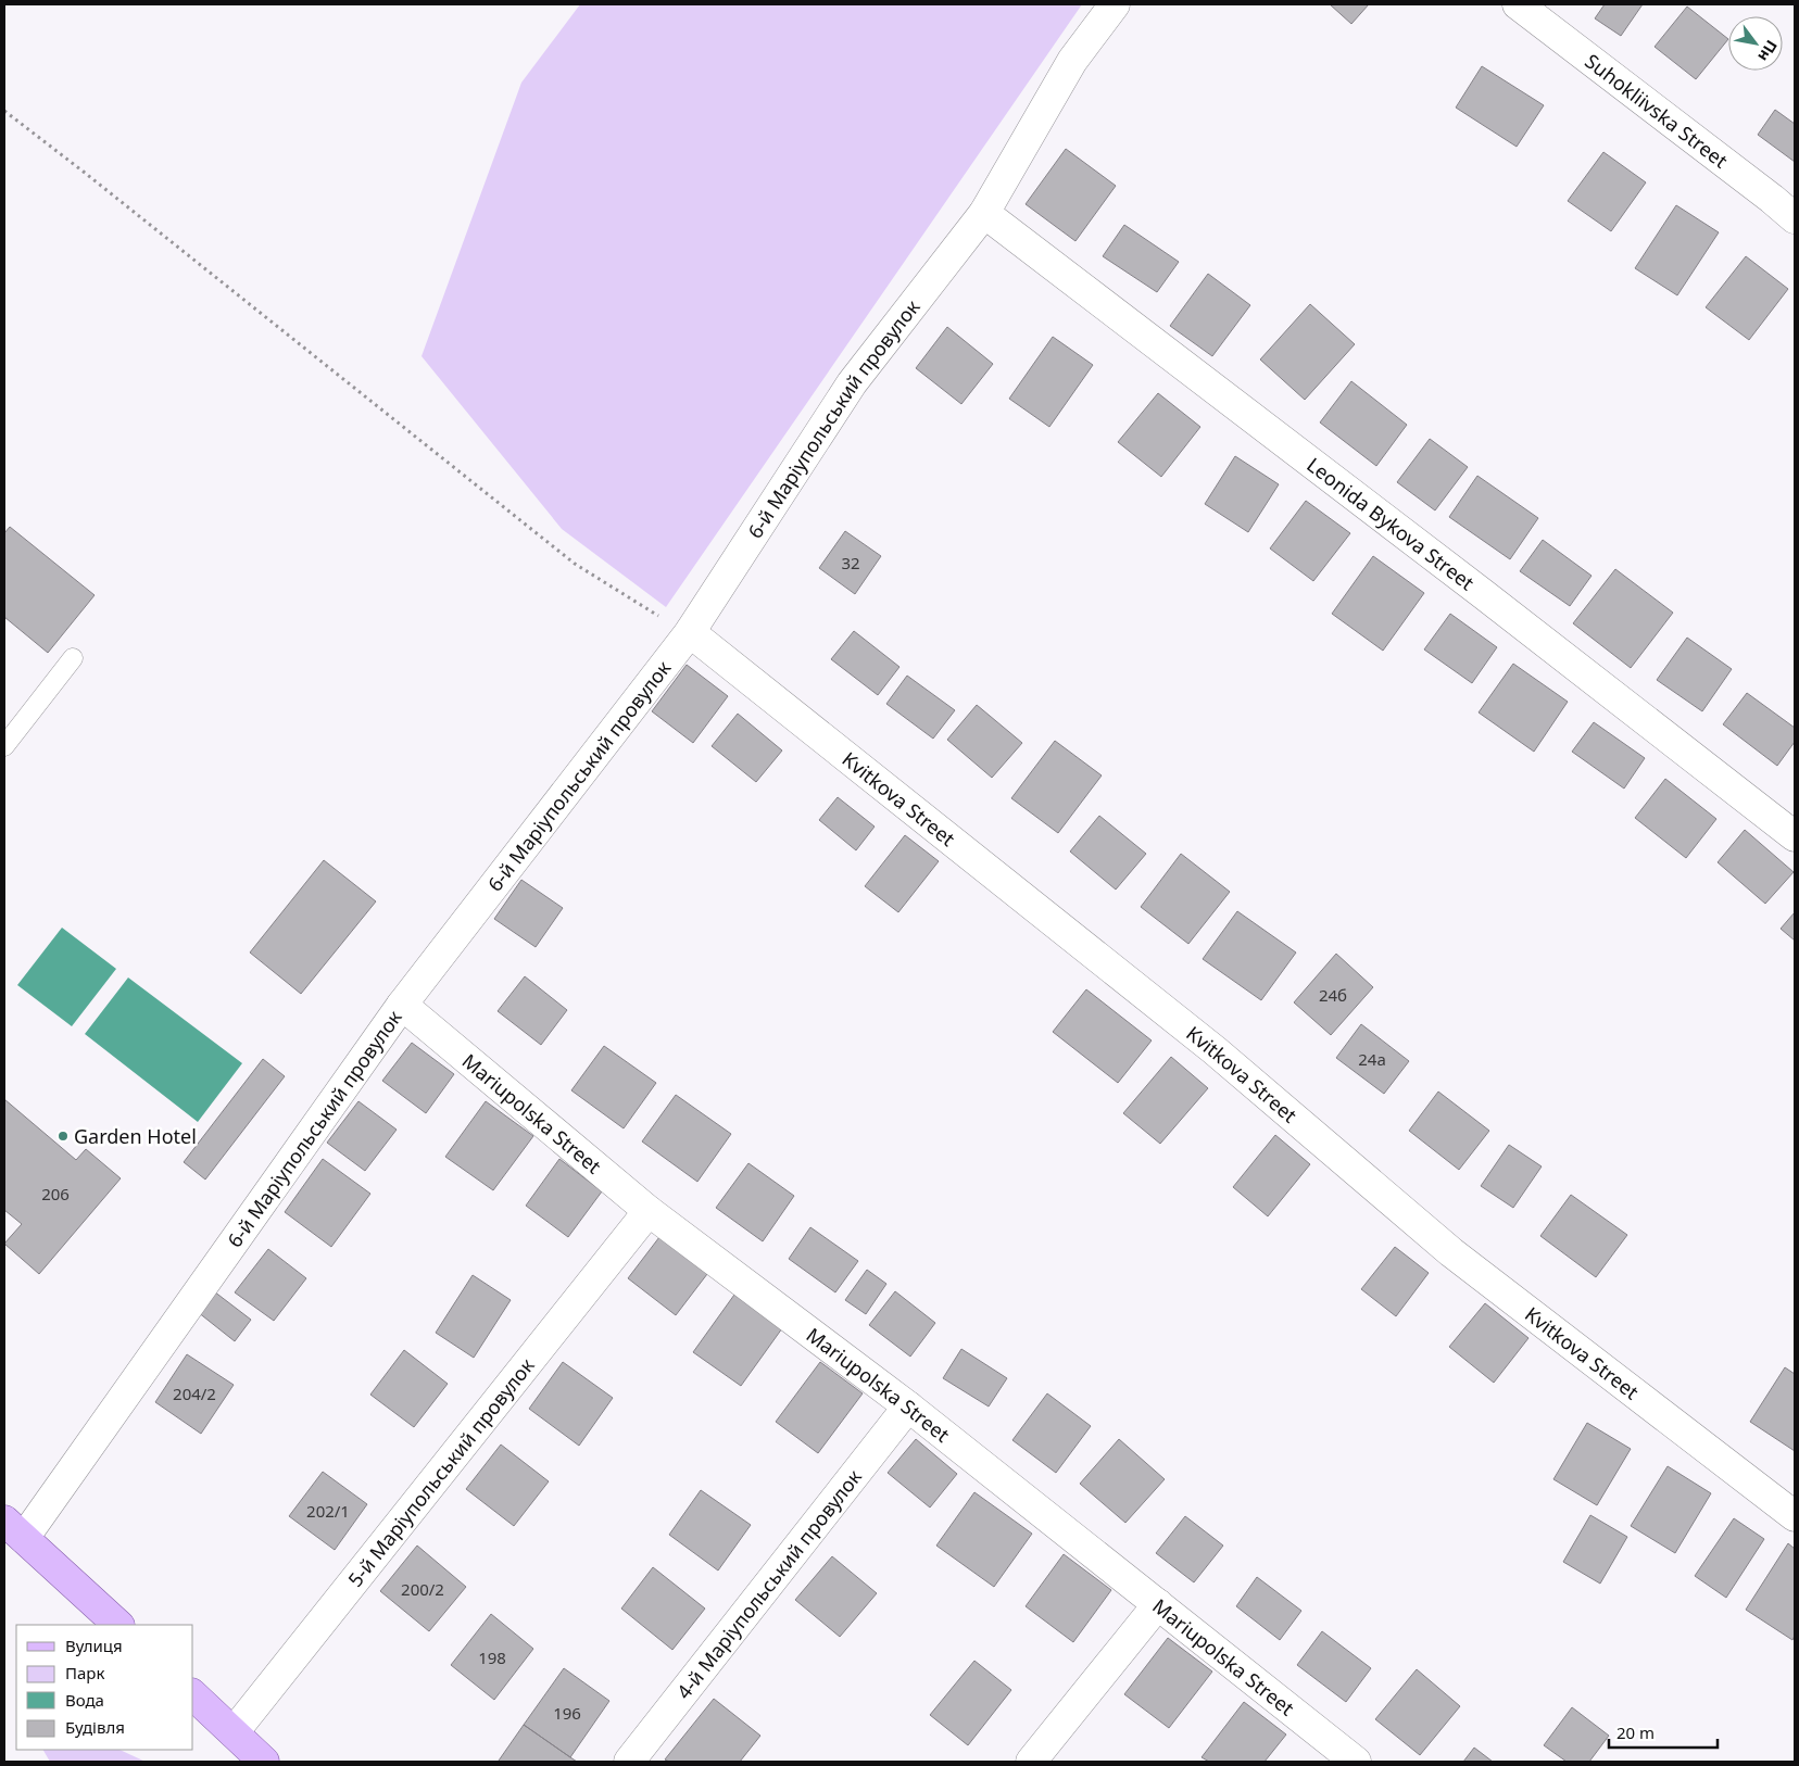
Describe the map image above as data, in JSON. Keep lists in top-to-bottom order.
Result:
{
  "streets": {
    "street": [
      "Suhokliivska Street",
      "6-й Маріупольський провулок",
      "Leonida Bykova Street",
      "Kvitkova Street",
      "Mariupolska Street",
      "5-й Маріупольський провулок",
      "4-й Маріупольський провулок"
    ]
  },
  "crossings": [
    ["6-й Маріупольський провулок", "Leonida Bykova Street"],
    ["6-й Маріупольський провулок", "Kvitkova Street"],
    ["6-й Маріупольський провулок", "Mariupolska Street"],
    ["Mariupolska Street", "5-й Маріупольський провулок"],
    ["Mariupolska Street", "4-й Маріупольський провулок"]
  ],
  "places": ["Garden Hotel"],
  "house_numbers": [
    "32",
    "24б",
    "24а",
    "206",
    "204/2",
    "202/1",
    "200/2",
    "198",
    "196"
  ],
  "legend": [
    "Вулиця",
    "Парк",
    "Вода",
    "Будівля"
  ],
  "scale_bar": "20 m",
  "north": "bottom right"
}
